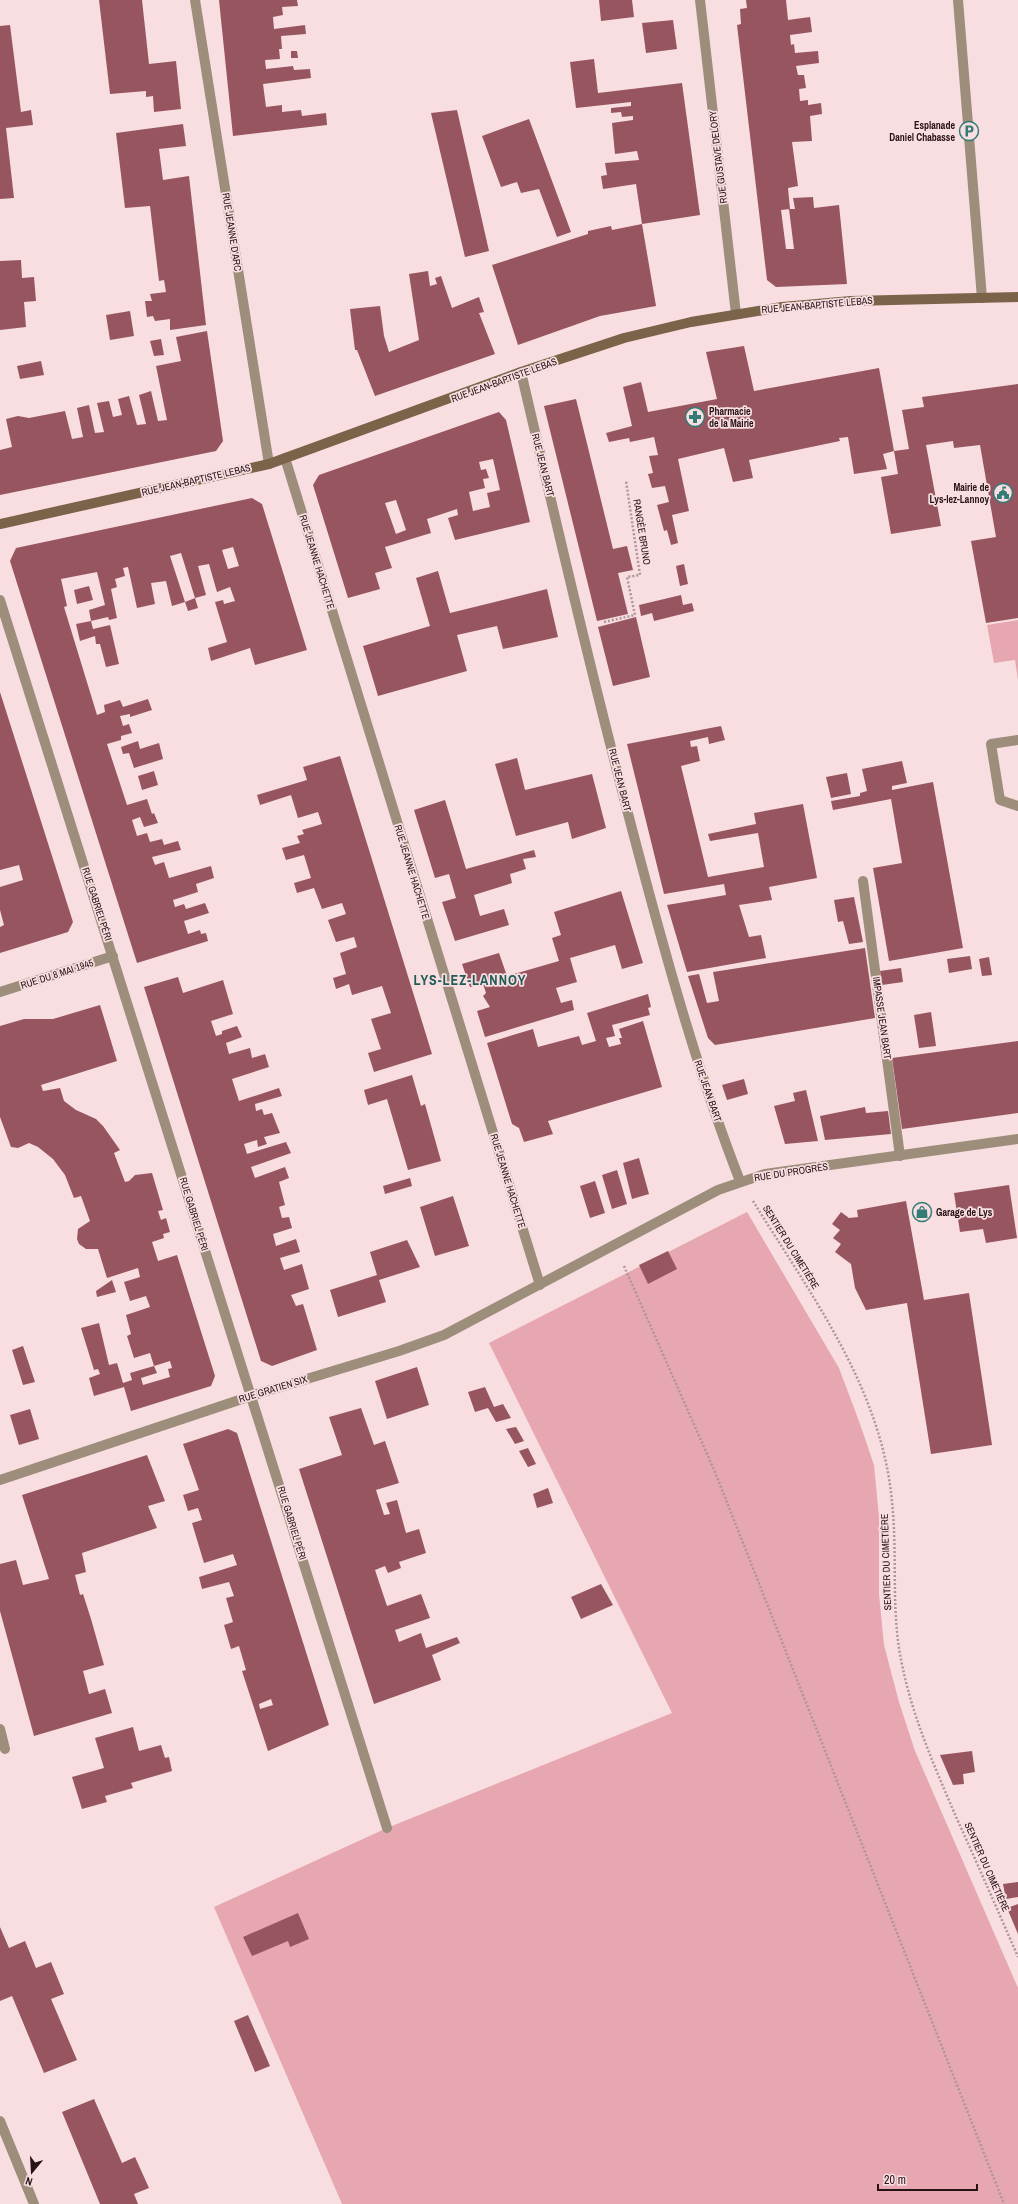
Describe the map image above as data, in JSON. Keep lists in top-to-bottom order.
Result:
{
  "streets": {
    "street": [
      "RUE GUSTAVE DELORY",
      "RUE JEANNE D'ARC",
      "RUE JEAN-BAPTISTE LEBAS",
      "RUE JEAN BART",
      "RUE JEANNE HACHETTE",
      "RUE GABRIEL PÉRI",
      "RUE DU 8 MAI 1945",
      "IMPASSE JEAN BART",
      "RUE DU PROGRÈS",
      "RUE GRATIEN SIX"
    ],
    "path": ["RANGÉE BRUNO", "SENTIER DU CIMETIÈRE"]
  },
  "crossings": [
    ["RUE GUSTAVE DELORY", "RUE JEAN-BAPTISTE LEBAS"],
    ["RUE JEANNE D'ARC", "RUE JEAN-BAPTISTE LEBAS"],
    ["RUE JEAN-BAPTISTE LEBAS", "RUE JEAN BART"],
    ["RUE JEAN-BAPTISTE LEBAS", "RUE JEANNE HACHETTE"],
    ["RUE JEAN BART", "RANGÉE BRUNO"],
    ["RUE JEAN BART", "RUE DU PROGRÈS"],
    ["RUE JEAN BART", "SENTIER DU CIMETIÈRE"],
    ["RUE JEANNE HACHETTE", "RUE DU PROGRÈS"],
    ["RUE JEANNE HACHETTE", "RUE GRATIEN SIX"],
    ["RUE GABRIEL PÉRI", "RUE DU 8 MAI 1945"],
    ["RUE GABRIEL PÉRI", "RUE GRATIEN SIX"],
    ["IMPASSE JEAN BART", "RUE DU PROGRÈS"],
    ["RUE DU PROGRÈS", "SENTIER DU CIMETIÈRE"],
    ["RUE DU PROGRÈS", "RUE GRATIEN SIX"]
  ],
  "districts": ["LYS-LEZ-LANNOY"],
  "places": {
    "parking": ["Esplanade Daniel Chabasse"],
    "pharmacy": ["Pharmacie de la Mairie"],
    "public building": ["Mairie de Lys-lez-Lannoy"],
    "shop": ["Garage de Lys"]
  },
  "scale_bar": "20 m",
  "north": "bottom"
}
